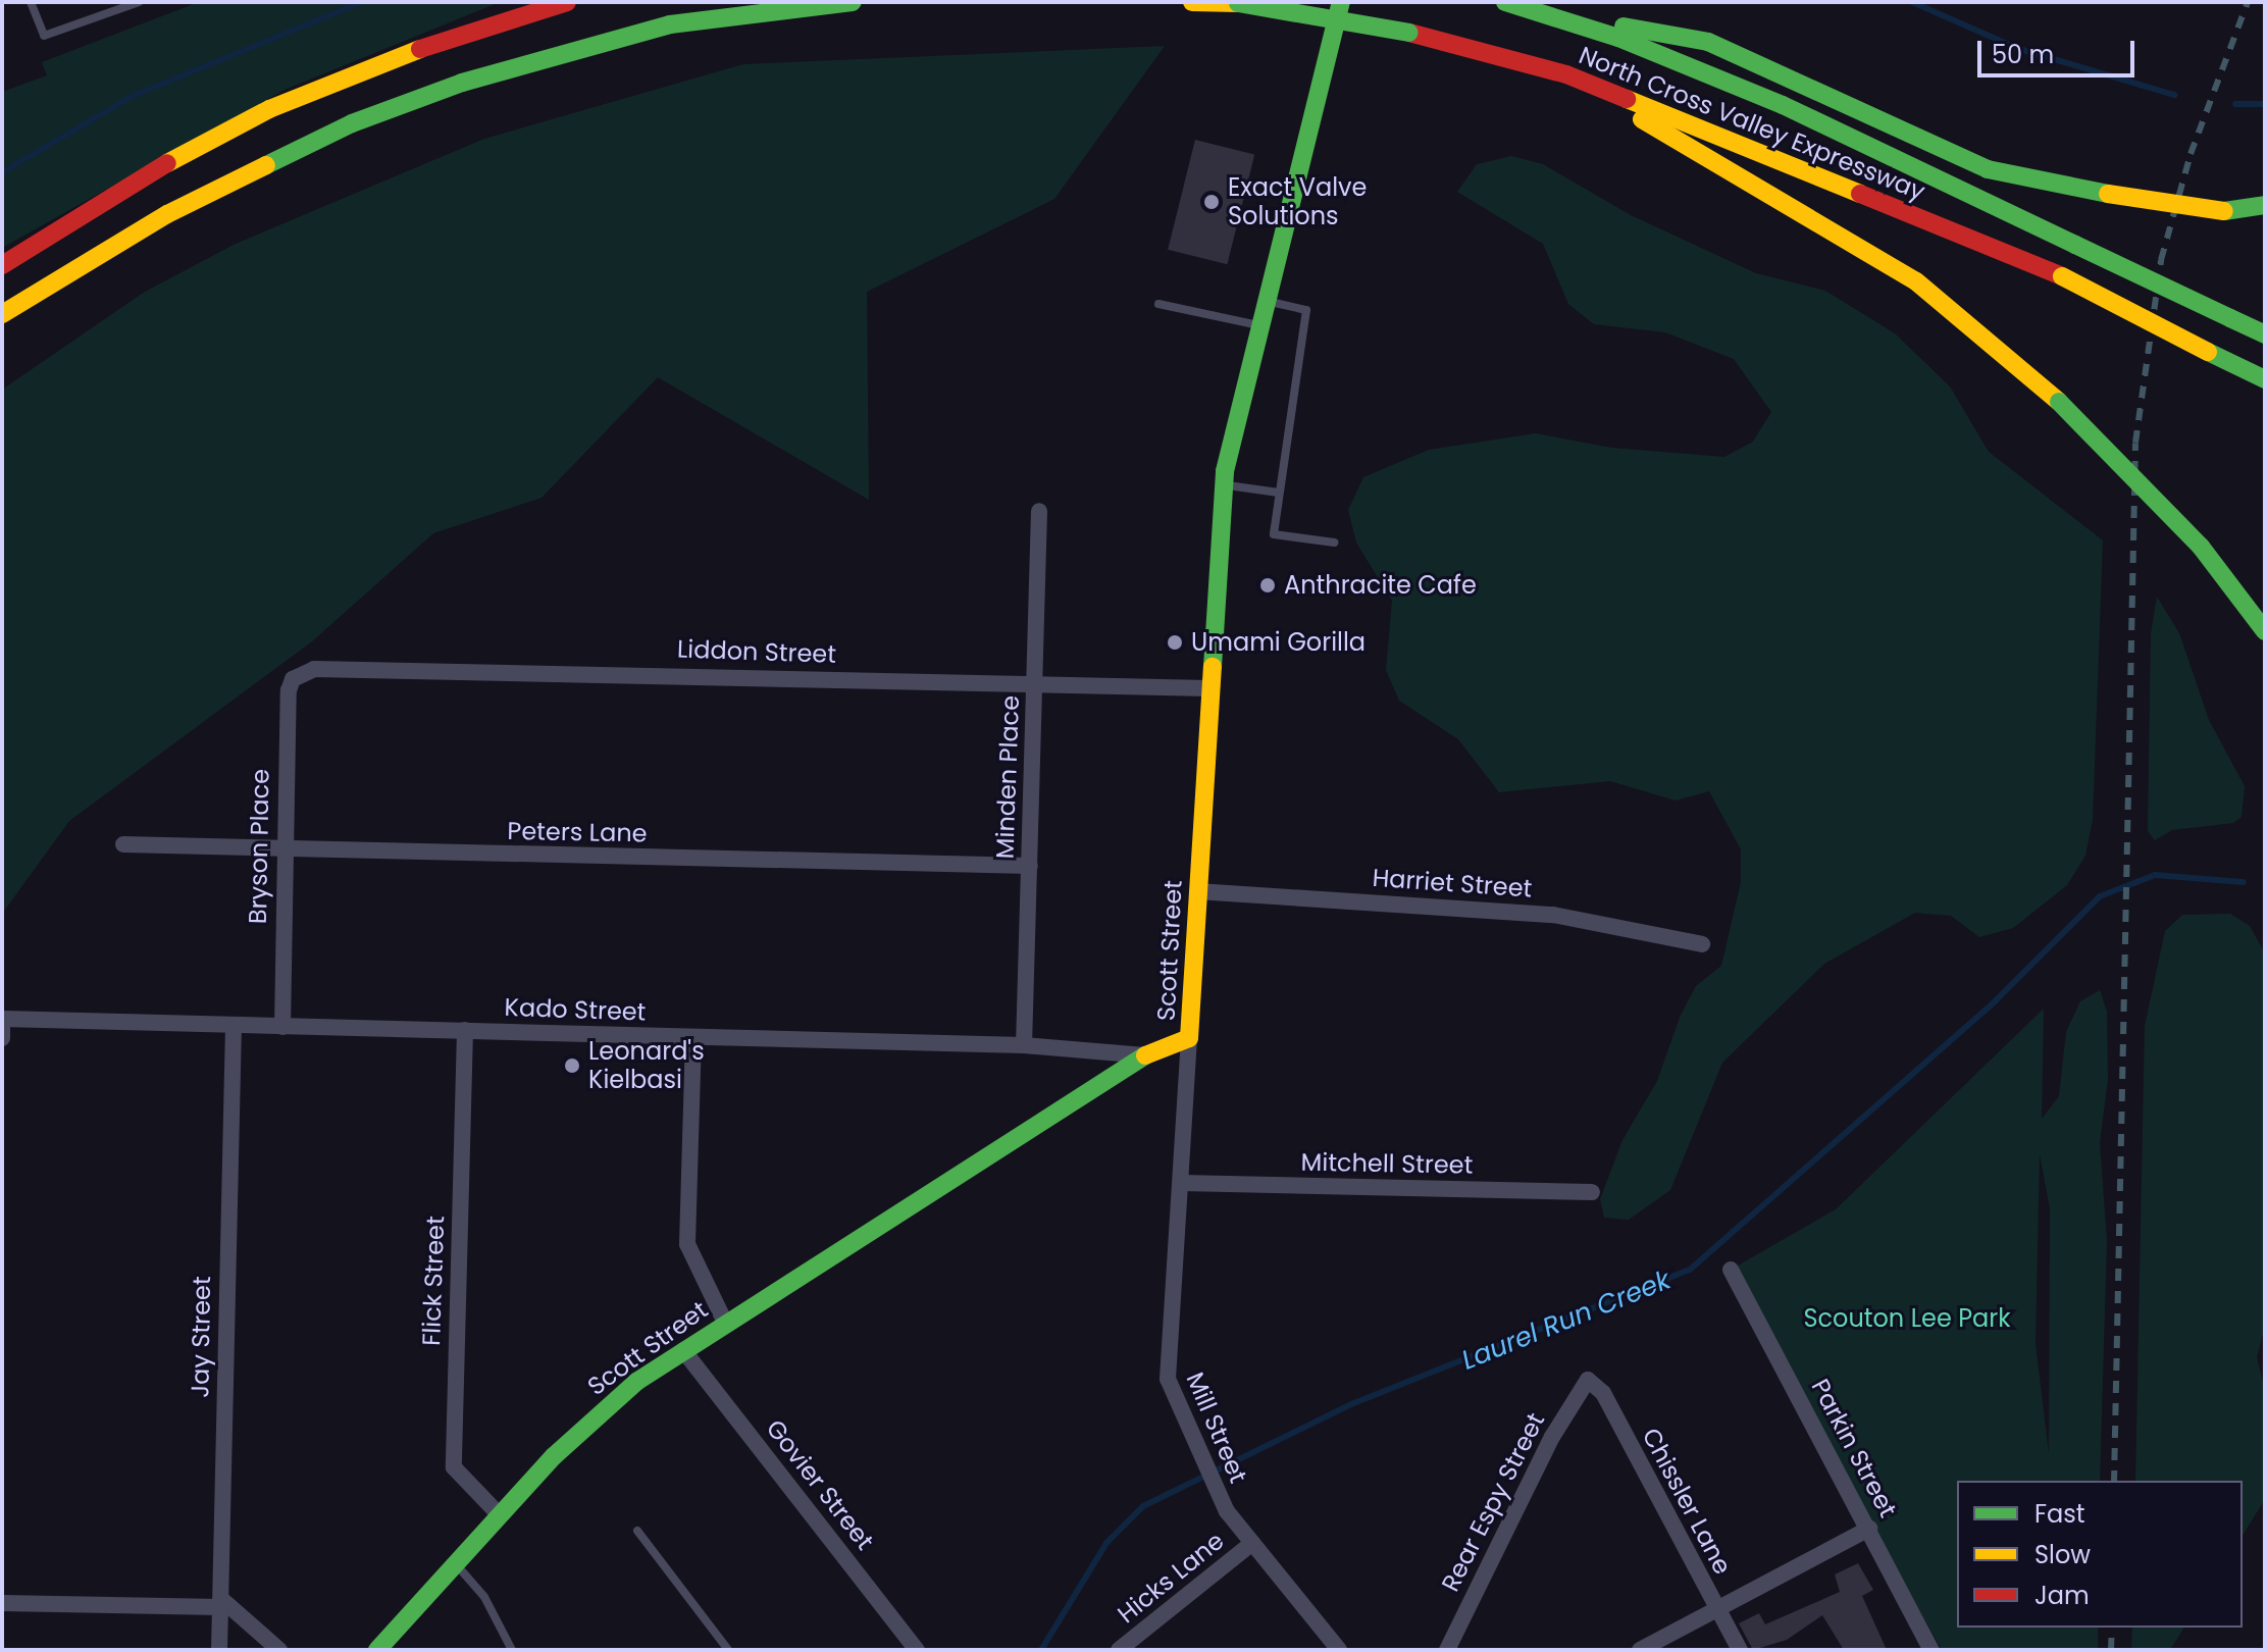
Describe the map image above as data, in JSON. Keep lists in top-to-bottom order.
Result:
{
  "streets": {
    "main road": ["North Cross Valley Expressway", "Scott Street"],
    "street": [
      "Liddon Street",
      "Minden Place",
      "Peters Lane",
      "Bryson Place",
      "Harriet Street",
      "Kado Street",
      "Mitchell Street",
      "Flick Street",
      "Jay Street",
      "Mill Street",
      "Parkin Street",
      "Govier Street",
      "Chissler Lane",
      "Rear Espy Street",
      "Hicks Lane"
    ]
  },
  "crossings": [
    ["Liddon Street", "Minden Place"],
    ["Liddon Street", "Bryson Place"],
    ["Liddon Street", "Scott Street"],
    ["Minden Place", "Peters Lane"],
    ["Minden Place", "Kado Street"],
    ["Peters Lane", "Bryson Place"],
    ["Bryson Place", "Kado Street"],
    ["Harriet Street", "Scott Street"],
    ["Scott Street", "Kado Street"],
    ["Scott Street", "Flick Street"],
    ["Scott Street", "Mill Street"],
    ["Scott Street", "Govier Street"],
    ["Kado Street", "Flick Street"],
    ["Kado Street", "Jay Street"],
    ["Mitchell Street", "Mill Street"],
    ["Mill Street", "Hicks Lane"],
    ["Chissler Lane", "Rear Espy Street"]
  ],
  "water": ["Laurel Run Creek"],
  "parks": ["Scouton Lee Park"],
  "places": [
    "Exact Valve Solutions",
    "Anthracite Cafe",
    "Umami Gorilla",
    "Leonard's Kielbasi"
  ],
  "legend": ["Fast", "Slow", "Jam"],
  "scale_bar": "50 m"
}
